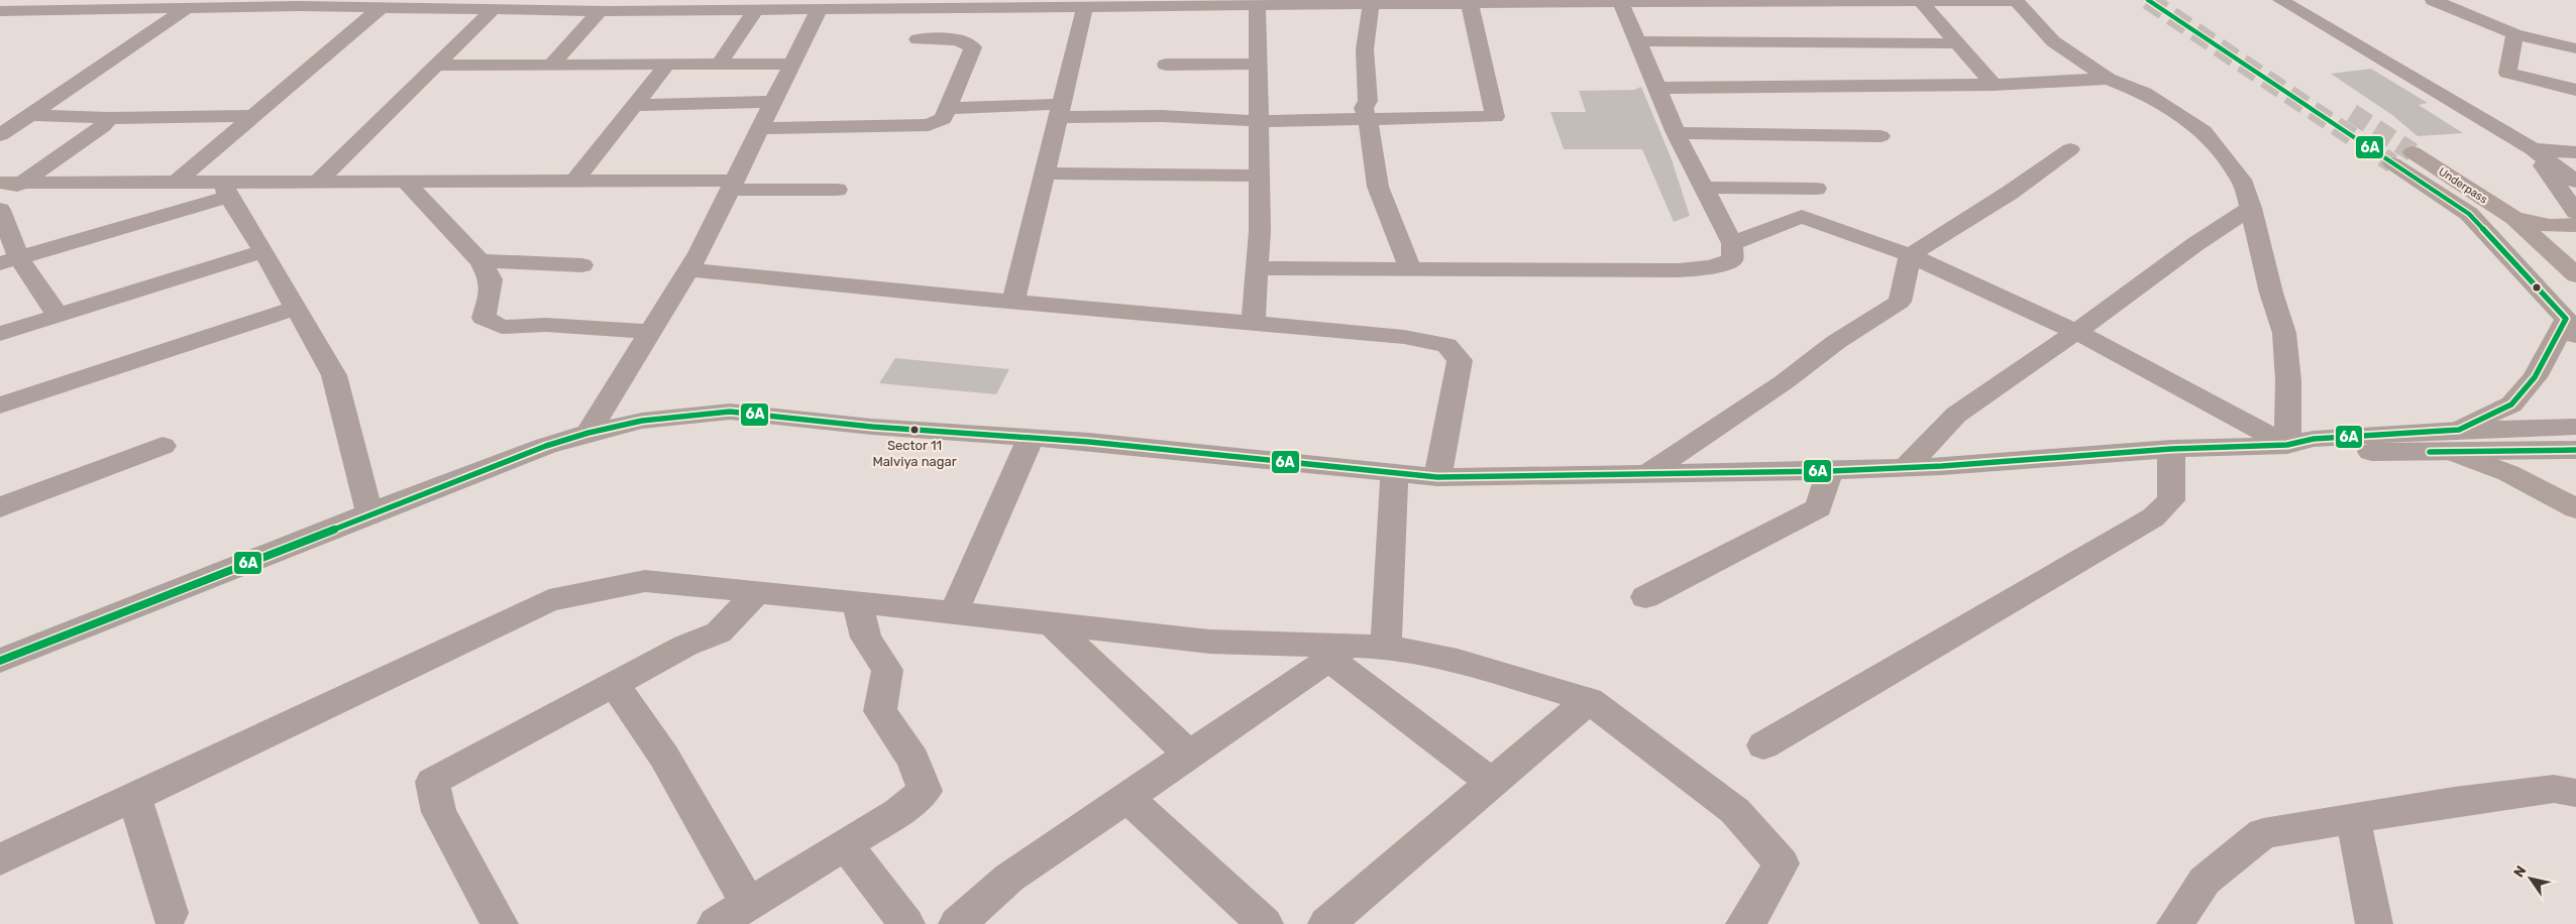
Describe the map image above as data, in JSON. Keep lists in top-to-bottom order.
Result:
{
  "streets": {
    "main road": ["Underpass"]
  },
  "places": ["Sector 11 Malviya nagar"],
  "lines": ["transit line 6A"],
  "north": "top left"
}
